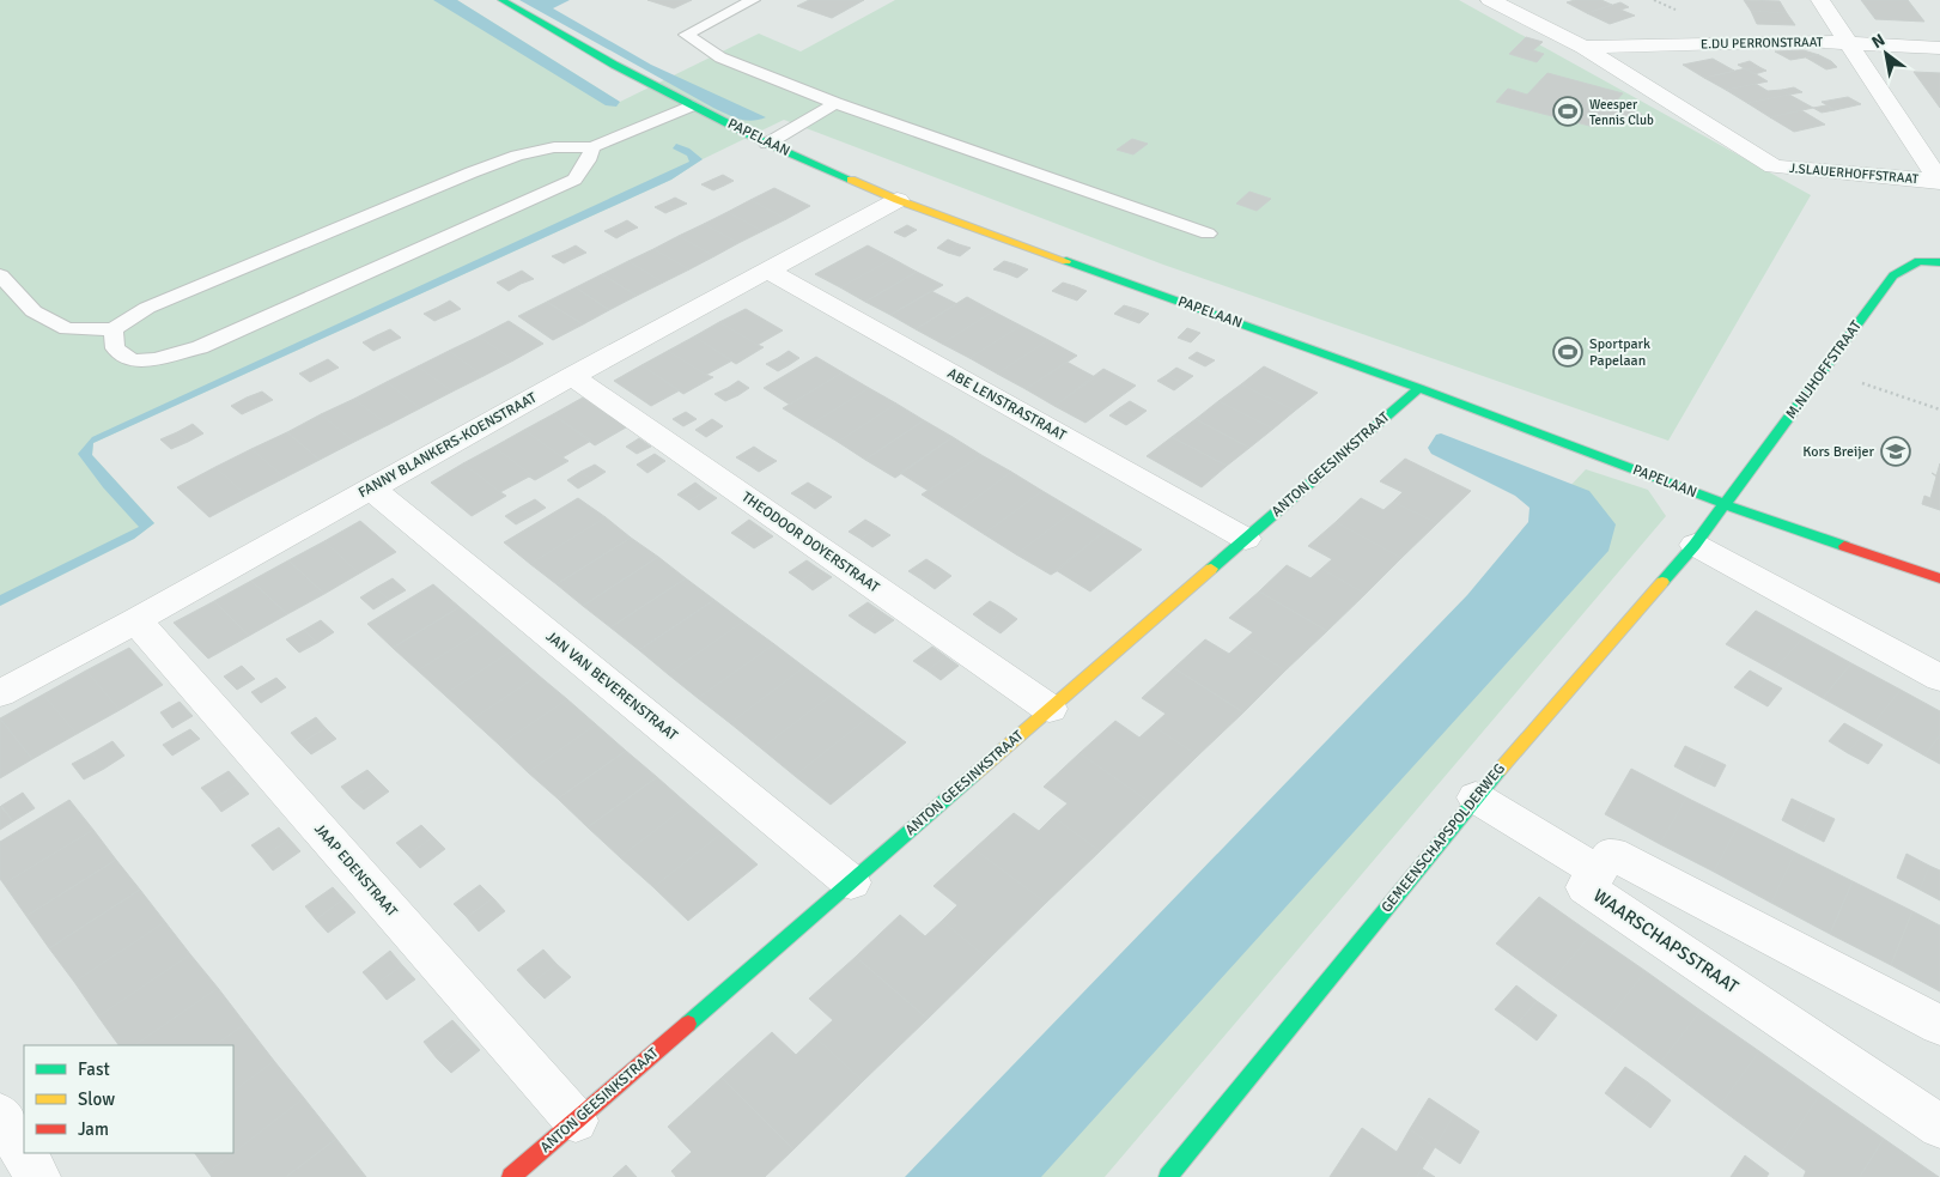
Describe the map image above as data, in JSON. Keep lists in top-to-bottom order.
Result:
{
  "streets": {
    "street": [
      "E.DU PERRONSTRAAT",
      "PAPELAAN",
      "J.SLAUERHOFFSTRAAT",
      "M.NIJHOFFSTRAAT",
      "ABE LENSTRASTRAAT",
      "FANNY BLANKERS-KOENSTRAAT",
      "ANTON GEESINKSTRAAT",
      "THEODOOR DOYERSTRAAT",
      "JAN VAN BEVERENSTRAAT",
      "GEMEENSCHAPSPOLDERWEG",
      "JAAP EDENSTRAAT",
      "WAARSCHAPSSTRAAT"
    ]
  },
  "crossings": [
    ["E.DU PERRONSTRAAT", "J.SLAUERHOFFSTRAAT"],
    ["PAPELAAN", "M.NIJHOFFSTRAAT"],
    ["PAPELAAN", "FANNY BLANKERS-KOENSTRAAT"],
    ["PAPELAAN", "ANTON GEESINKSTRAAT"],
    ["PAPELAAN", "GEMEENSCHAPSPOLDERWEG"],
    ["M.NIJHOFFSTRAAT", "GEMEENSCHAPSPOLDERWEG"],
    ["ABE LENSTRASTRAAT", "FANNY BLANKERS-KOENSTRAAT"],
    ["ABE LENSTRASTRAAT", "ANTON GEESINKSTRAAT"],
    ["FANNY BLANKERS-KOENSTRAAT", "THEODOOR DOYERSTRAAT"],
    ["FANNY BLANKERS-KOENSTRAAT", "JAN VAN BEVERENSTRAAT"],
    ["FANNY BLANKERS-KOENSTRAAT", "JAAP EDENSTRAAT"],
    ["ANTON GEESINKSTRAAT", "THEODOOR DOYERSTRAAT"],
    ["ANTON GEESINKSTRAAT", "JAN VAN BEVERENSTRAAT"],
    ["ANTON GEESINKSTRAAT", "JAAP EDENSTRAAT"]
  ],
  "places": {
    "sports": ["Weesper Tennis Club", "Sportpark Papelaan"],
    "school or university": ["Kors Breijer"]
  },
  "legend": ["Fast", "Slow", "Jam"],
  "north": "top left"
}
